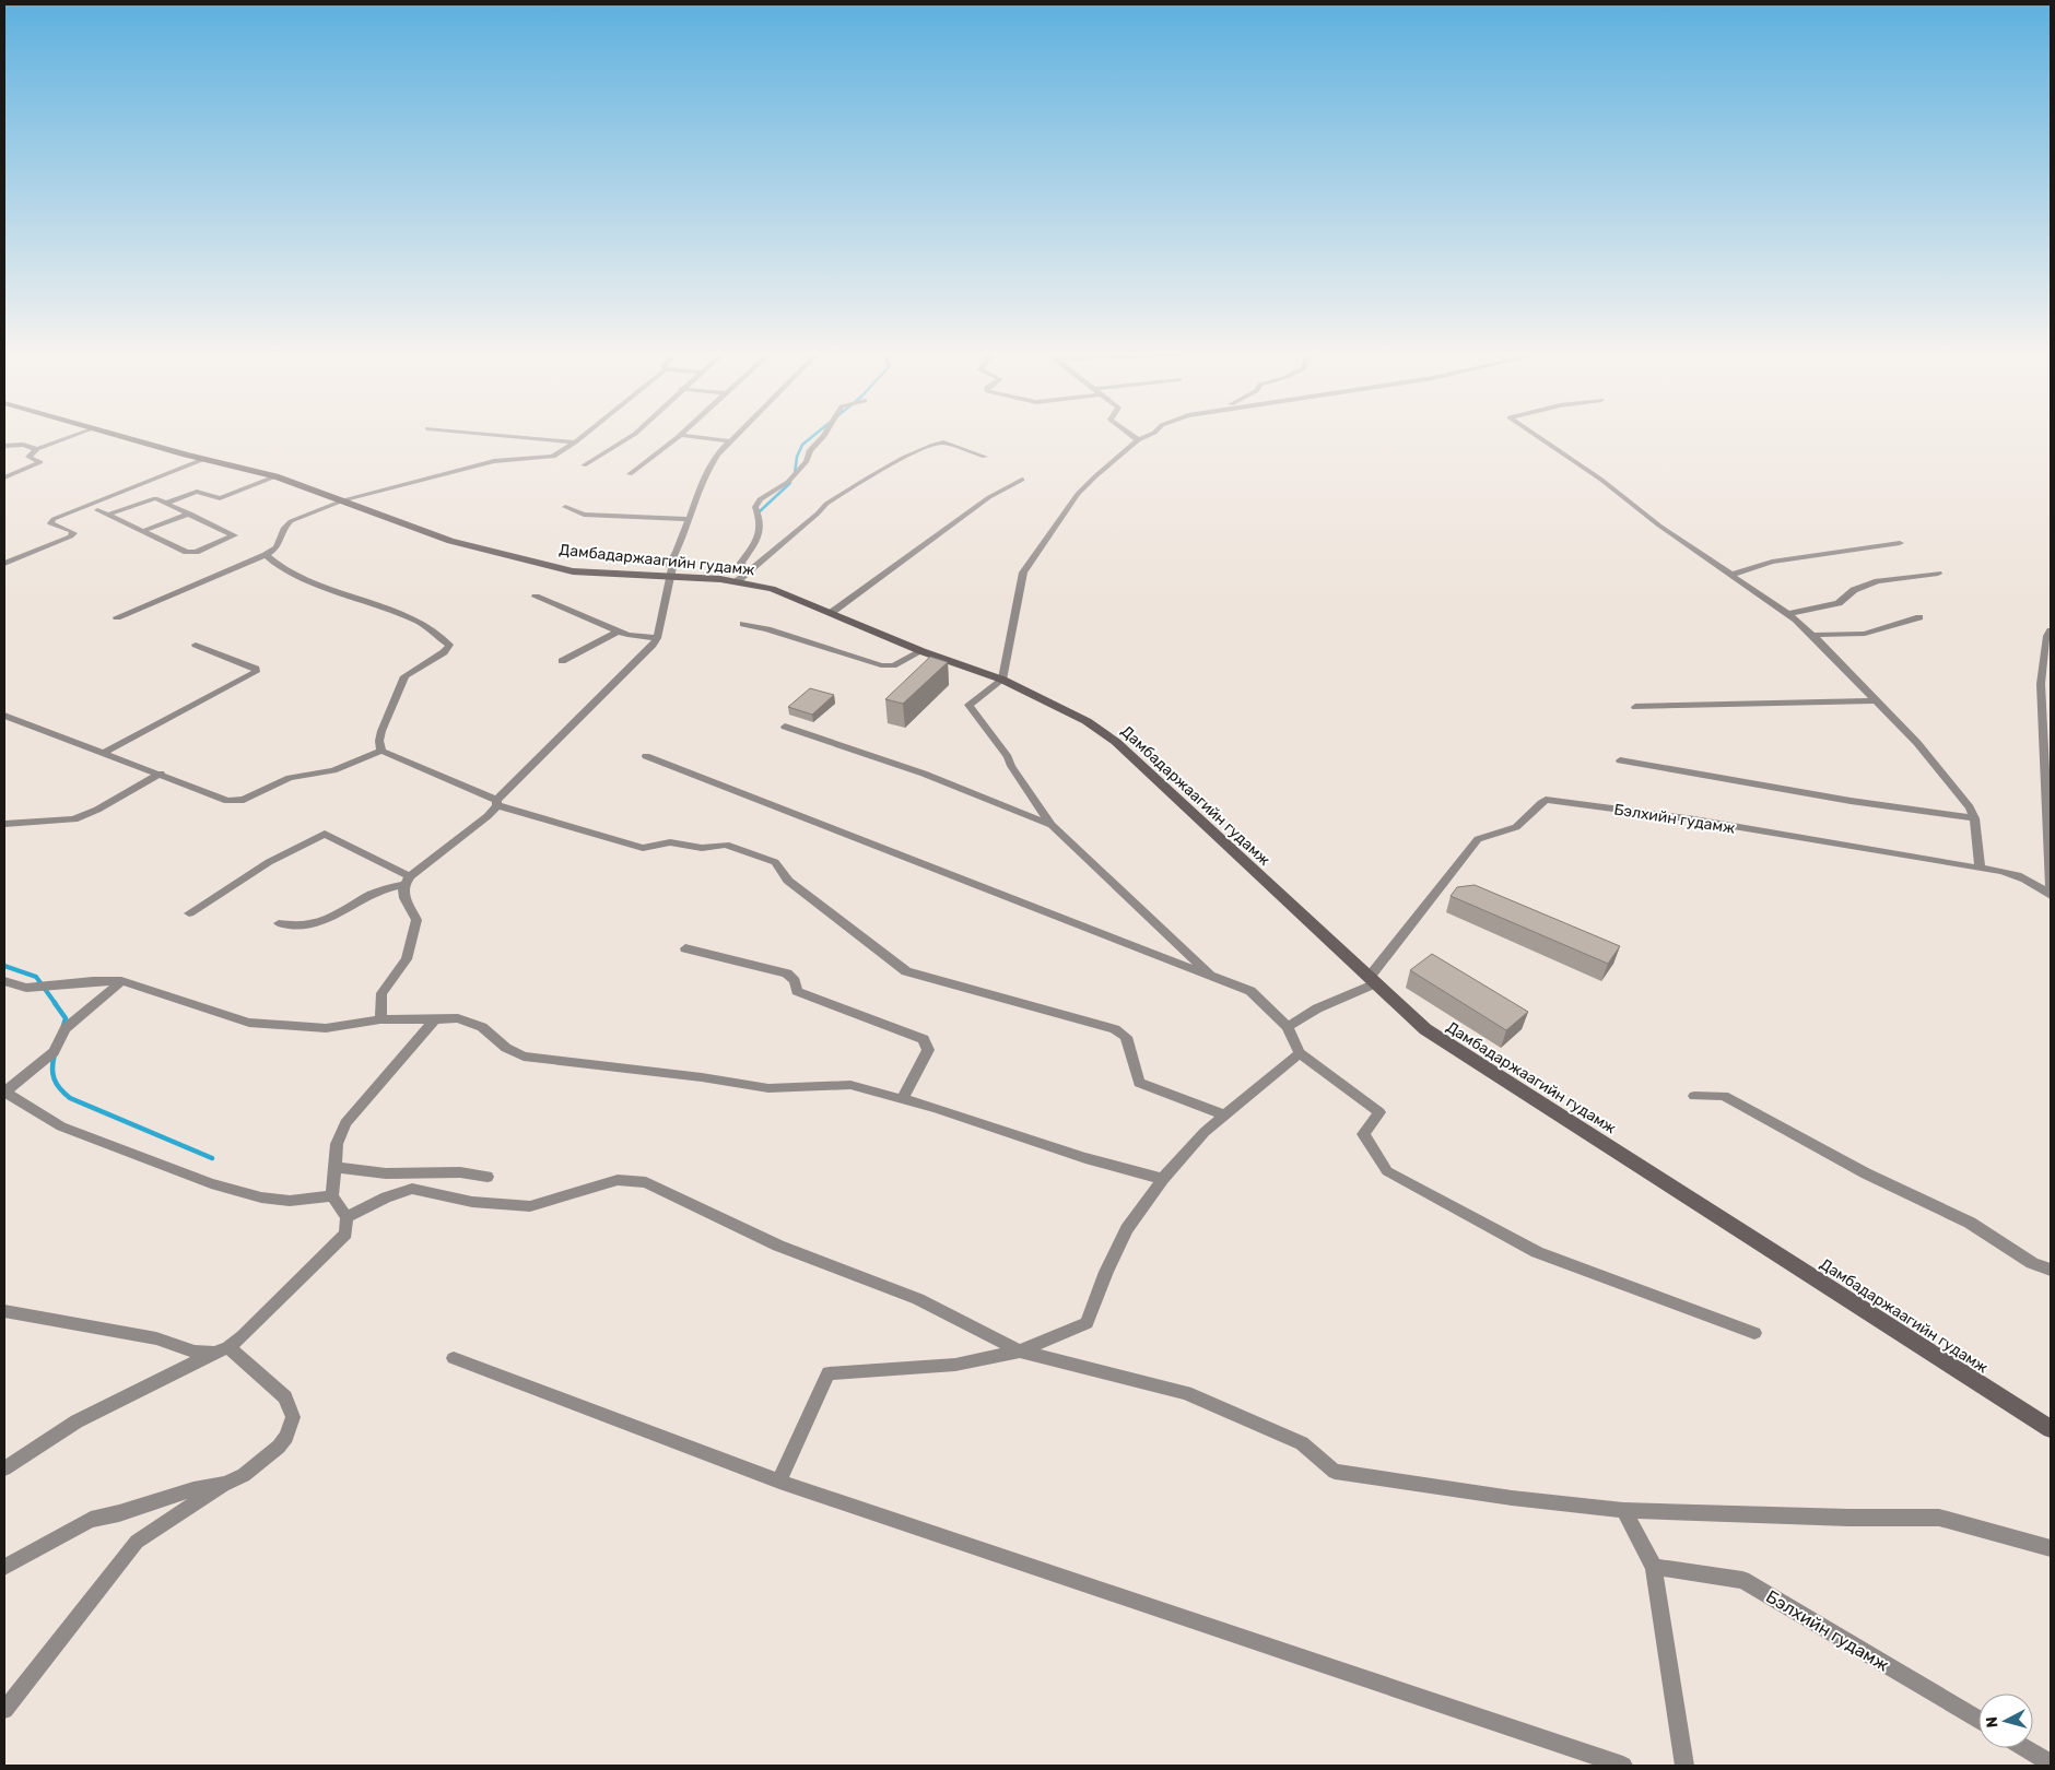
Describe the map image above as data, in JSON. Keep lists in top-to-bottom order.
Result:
{
  "streets": {
    "main road": ["Дамбадаржаагийн гудамж"],
    "street": ["Бэлхийн гудамж"]
  },
  "crossings": [
    ["Дамбадаржаагийн гудамж", "Бэлхийн гудамж"]
  ],
  "north": "left"
}
